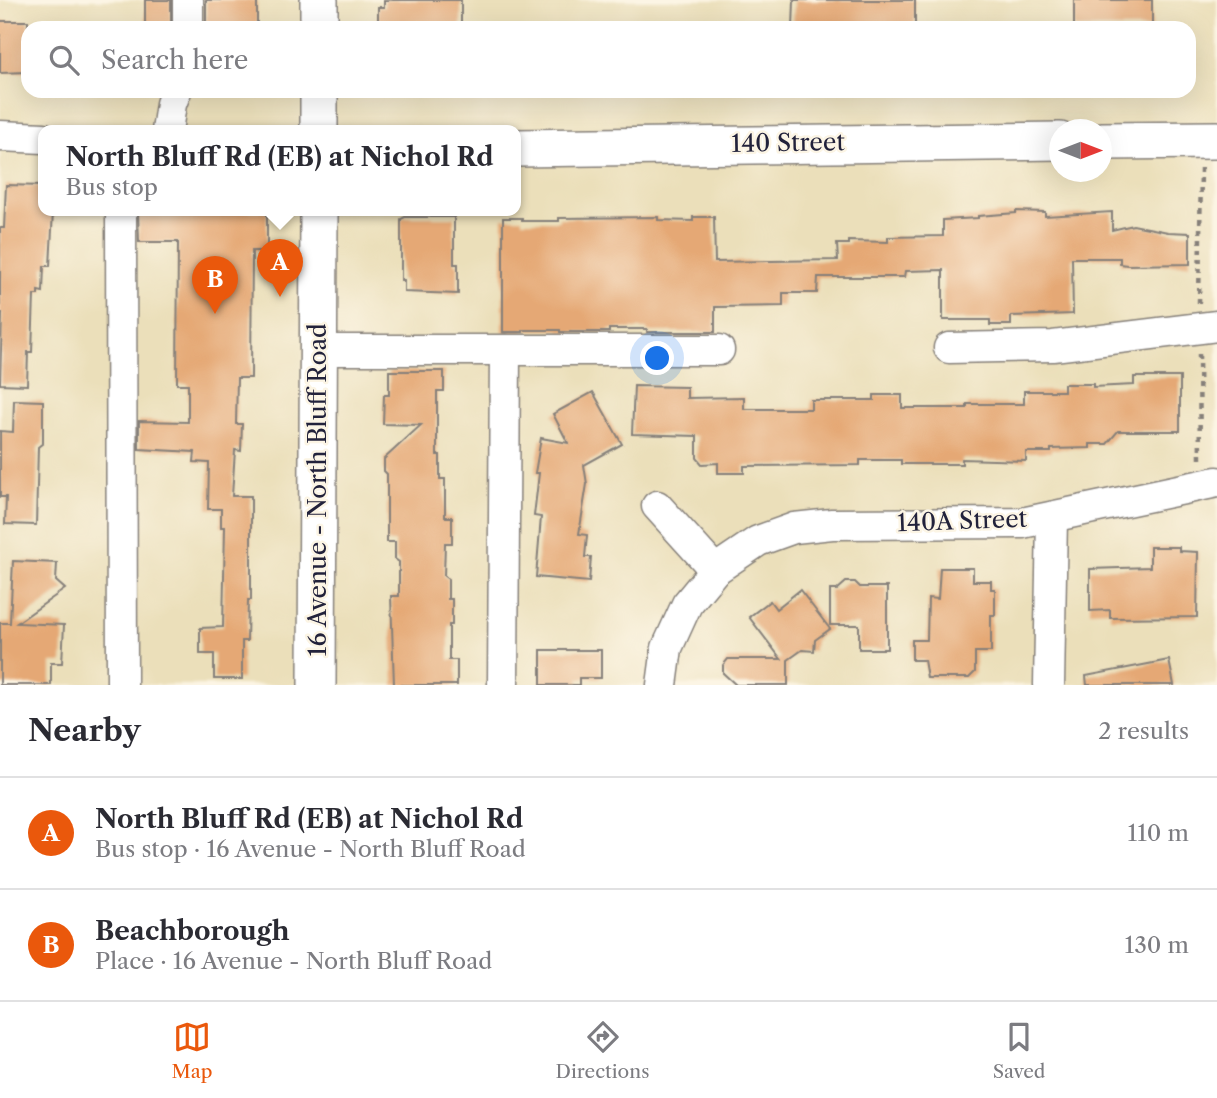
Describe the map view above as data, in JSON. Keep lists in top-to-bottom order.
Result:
{
  "streets": {
    "main road": ["140 Street", "16 Avenue - North Bluff Road"],
    "street": ["140A Street"]
  },
  "north": "right",
  "page": {
    "search": "Search here",
    "popup": ["North Bluff Rd (EB) at Nichol Rd", "Bus stop"],
    "pins": ["A", "B"],
    "heading": ["Nearby", "2 results"],
    "list": [
      {
        "mark": "A",
        "name": "North Bluff Rd (EB) at Nichol Rd",
        "note": "Bus stop · 16 Avenue - North Bluff Road",
        "value": "110 m"
      },
      {
        "mark": "B",
        "name": "Beachborough",
        "note": "Place · 16 Avenue - North Bluff Road",
        "value": "130 m"
      }
    ],
    "nav": ["Map", "Directions", "Saved"]
  }
}
